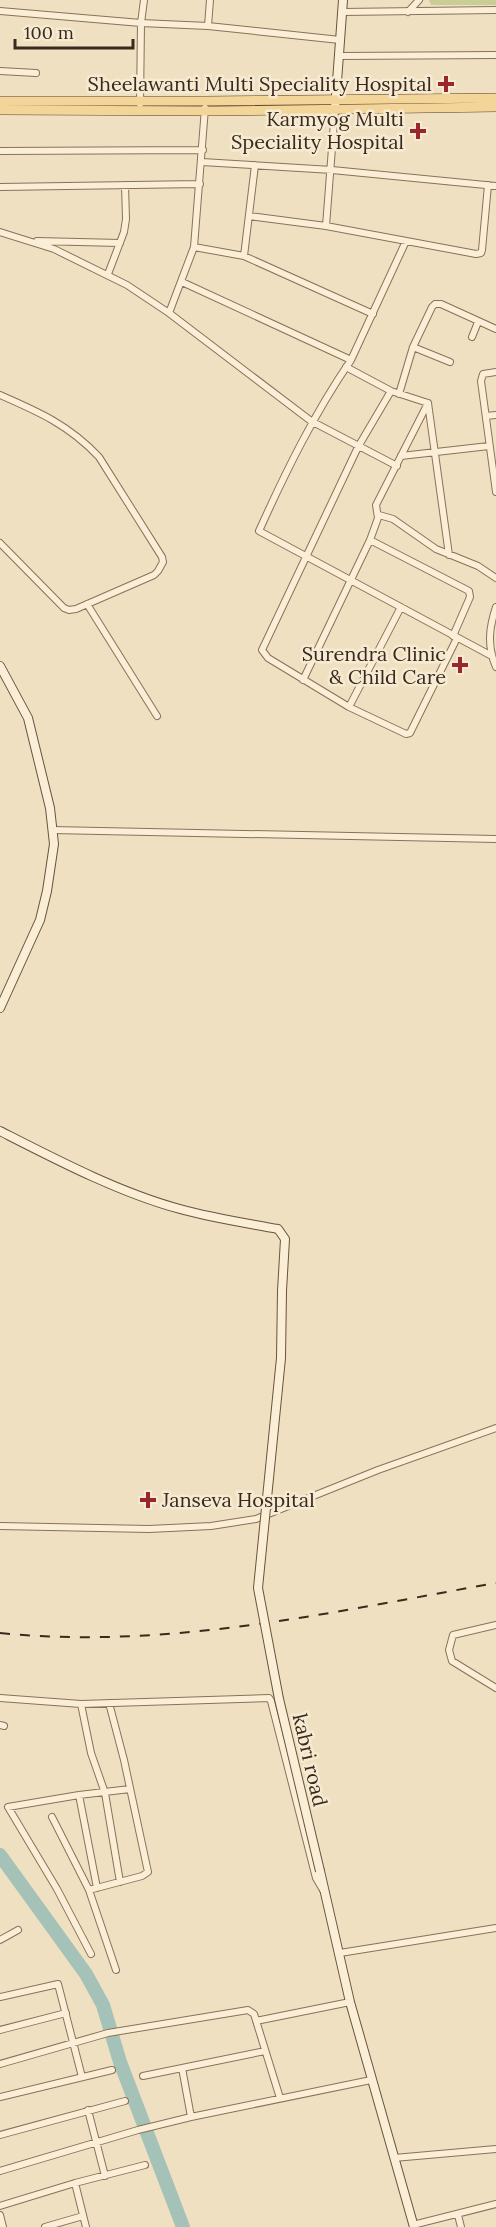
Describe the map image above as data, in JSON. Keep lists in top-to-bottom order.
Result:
{
  "streets": {
    "street": ["kabri road"]
  },
  "places": {
    "health": [
      "Sheelawanti Multi Speciality Hospital",
      "Karmyog Multi Speciality Hospital",
      "Surendra Clinic & Child Care",
      "Janseva Hospital"
    ]
  },
  "scale_bar": "100 m"
}
